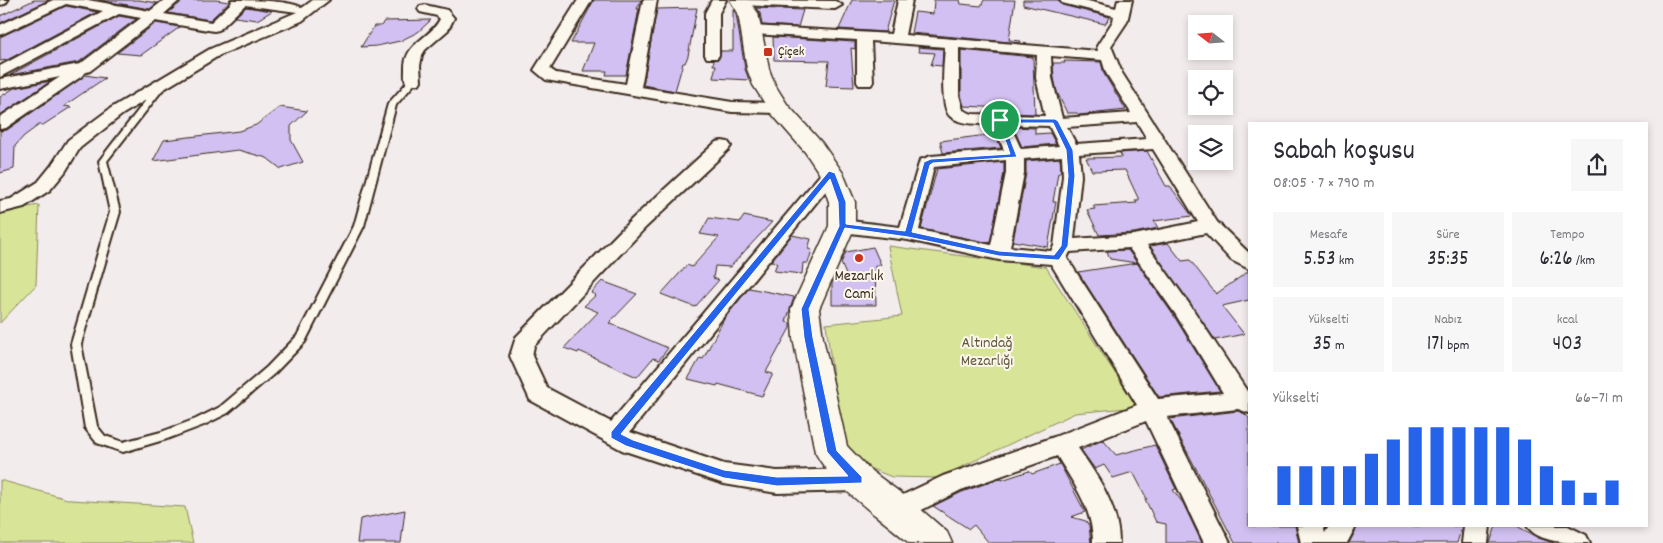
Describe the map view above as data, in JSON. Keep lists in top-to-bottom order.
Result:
{
  "parks": ["Altındağ Mezarlığı"],
  "places": {
    "transit": ["Çiçek"],
    "other": ["Mezarlık Cami"]
  },
  "north": "left",
  "page": {
    "heading": ["Sabah koşusu", "08:05 · 7 × 790 m"],
    "stats": [
      ["Mesafe", "5.53 km"],
      ["Süre", "35:35"],
      ["Tempo", "6:26 /km"],
      ["Yükselti", "35 m"],
      ["Nabız", "171 bpm"],
      ["kcal", "403"]
    ],
    "chart": ["Yükselti", "66–71 m"]
  }
}
